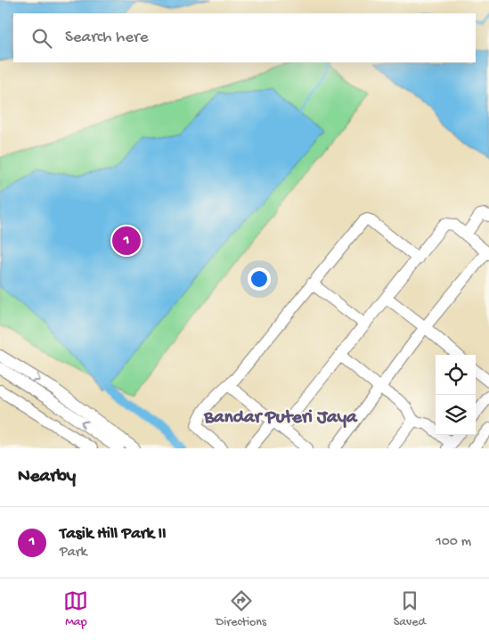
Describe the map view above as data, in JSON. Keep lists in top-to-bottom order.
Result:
{
  "districts": ["Bandar Puteri Jaya"],
  "page": {
    "search": "Search here",
    "pins": "1",
    "heading": "Nearby",
    "list": [
      {
        "mark": "1",
        "name": "Tasik Hill Park II",
        "note": "Park",
        "value": "100 m"
      }
    ],
    "nav": ["Map", "Directions", "Saved"]
  }
}
